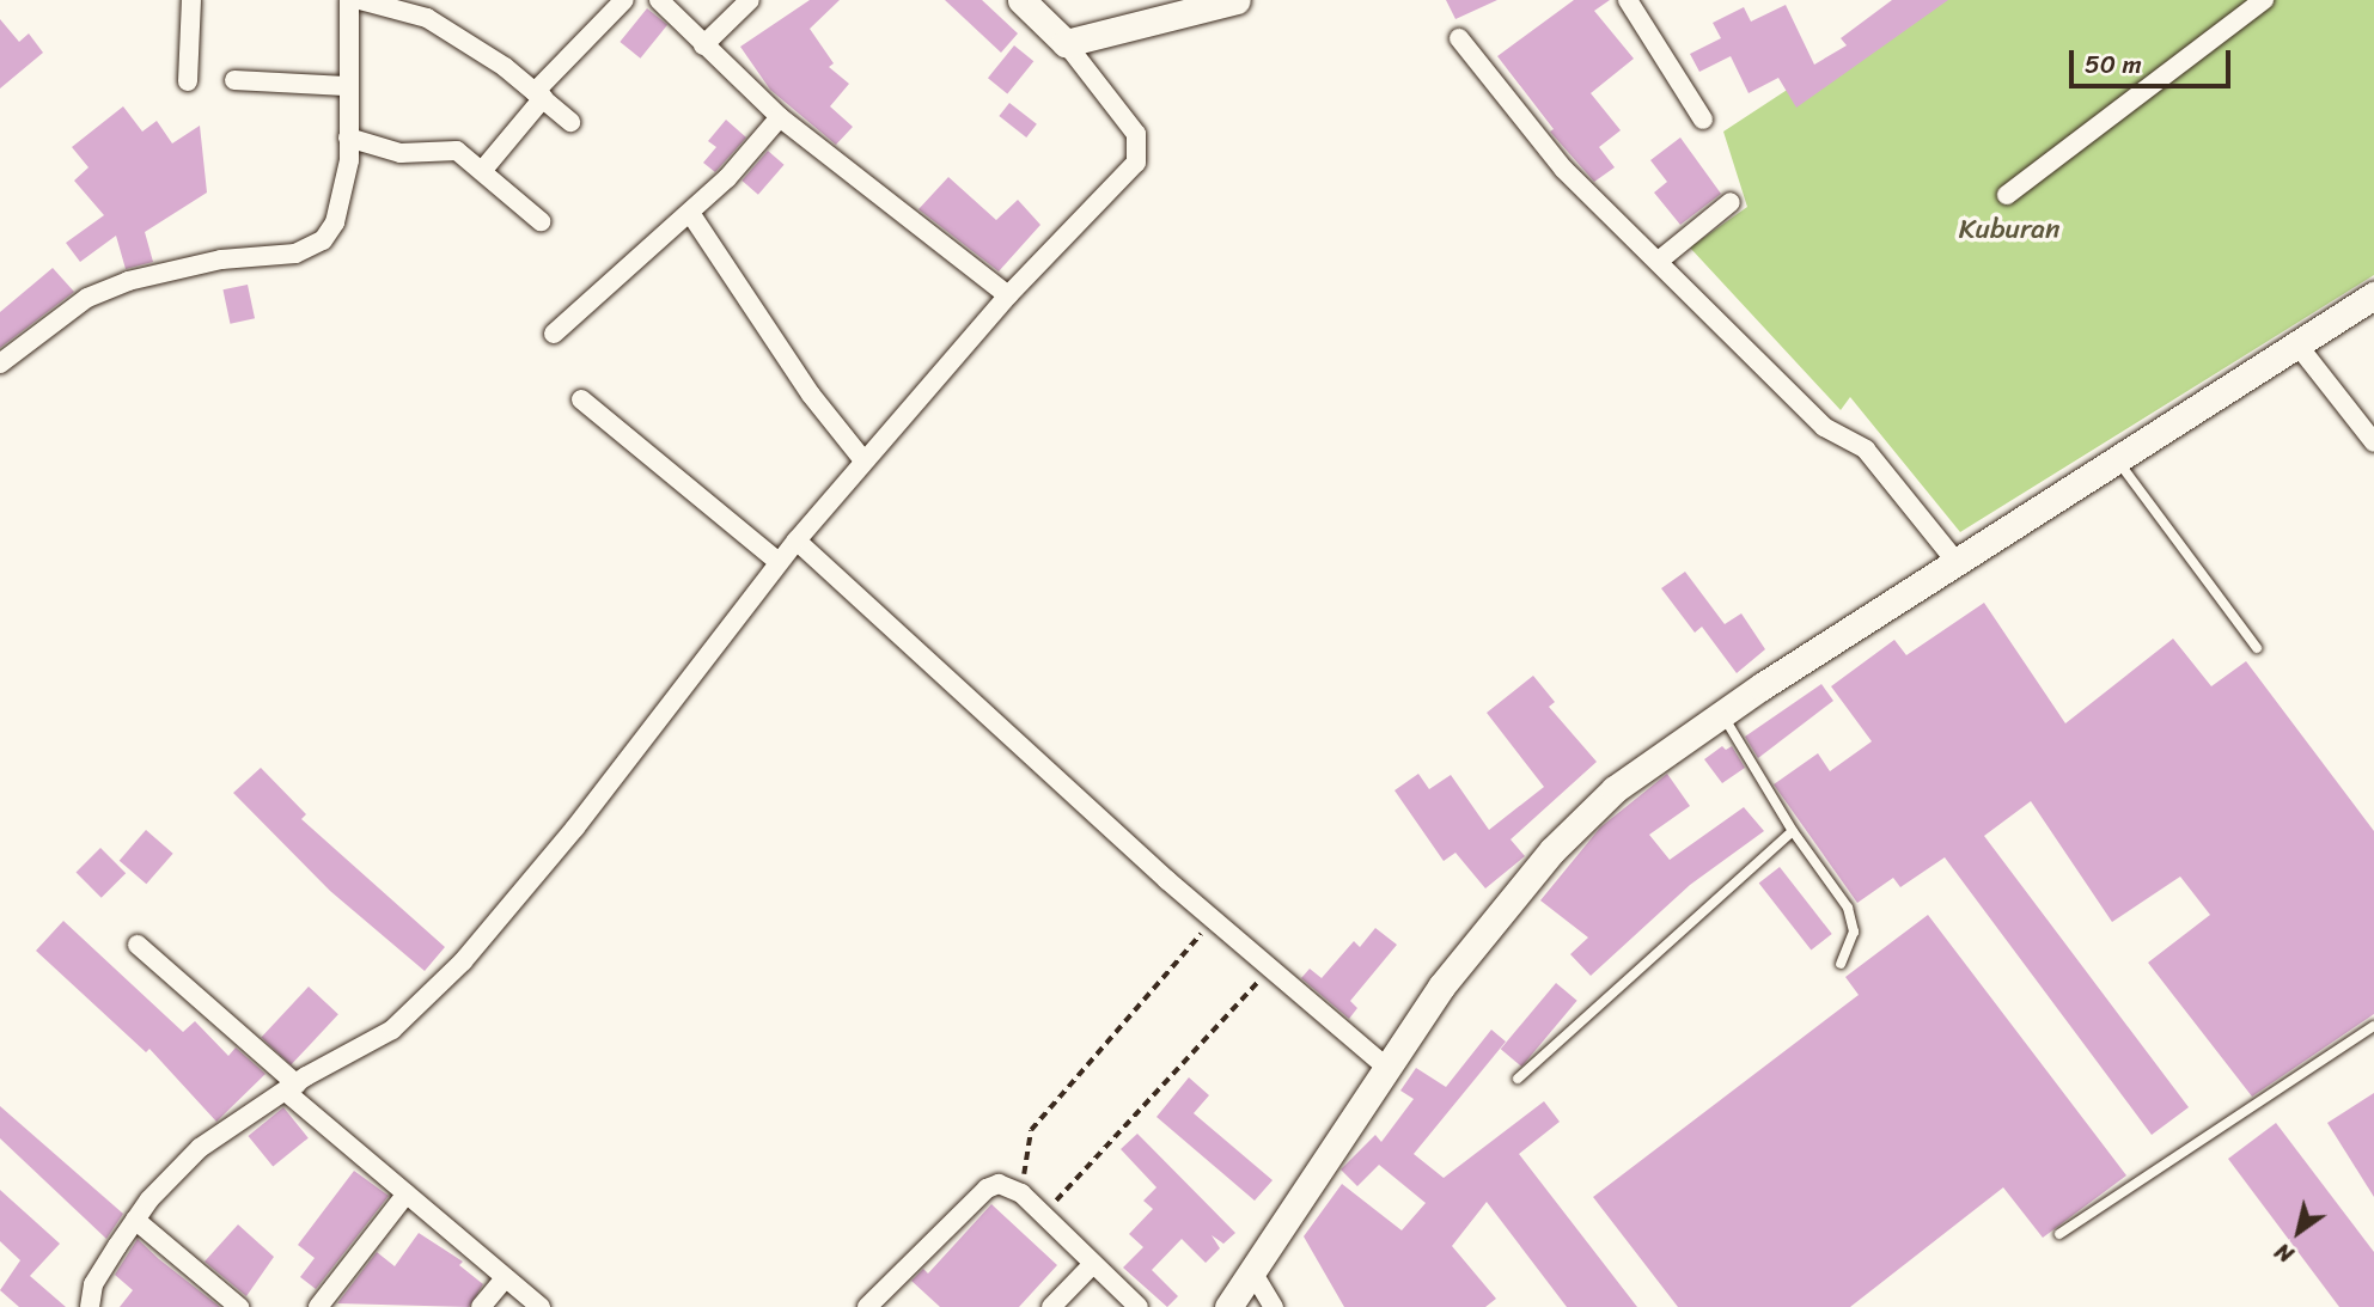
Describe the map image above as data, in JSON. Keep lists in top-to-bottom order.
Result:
{
  "parks": ["Kuburan"],
  "scale_bar": "50 m",
  "north": "bottom left"
}
